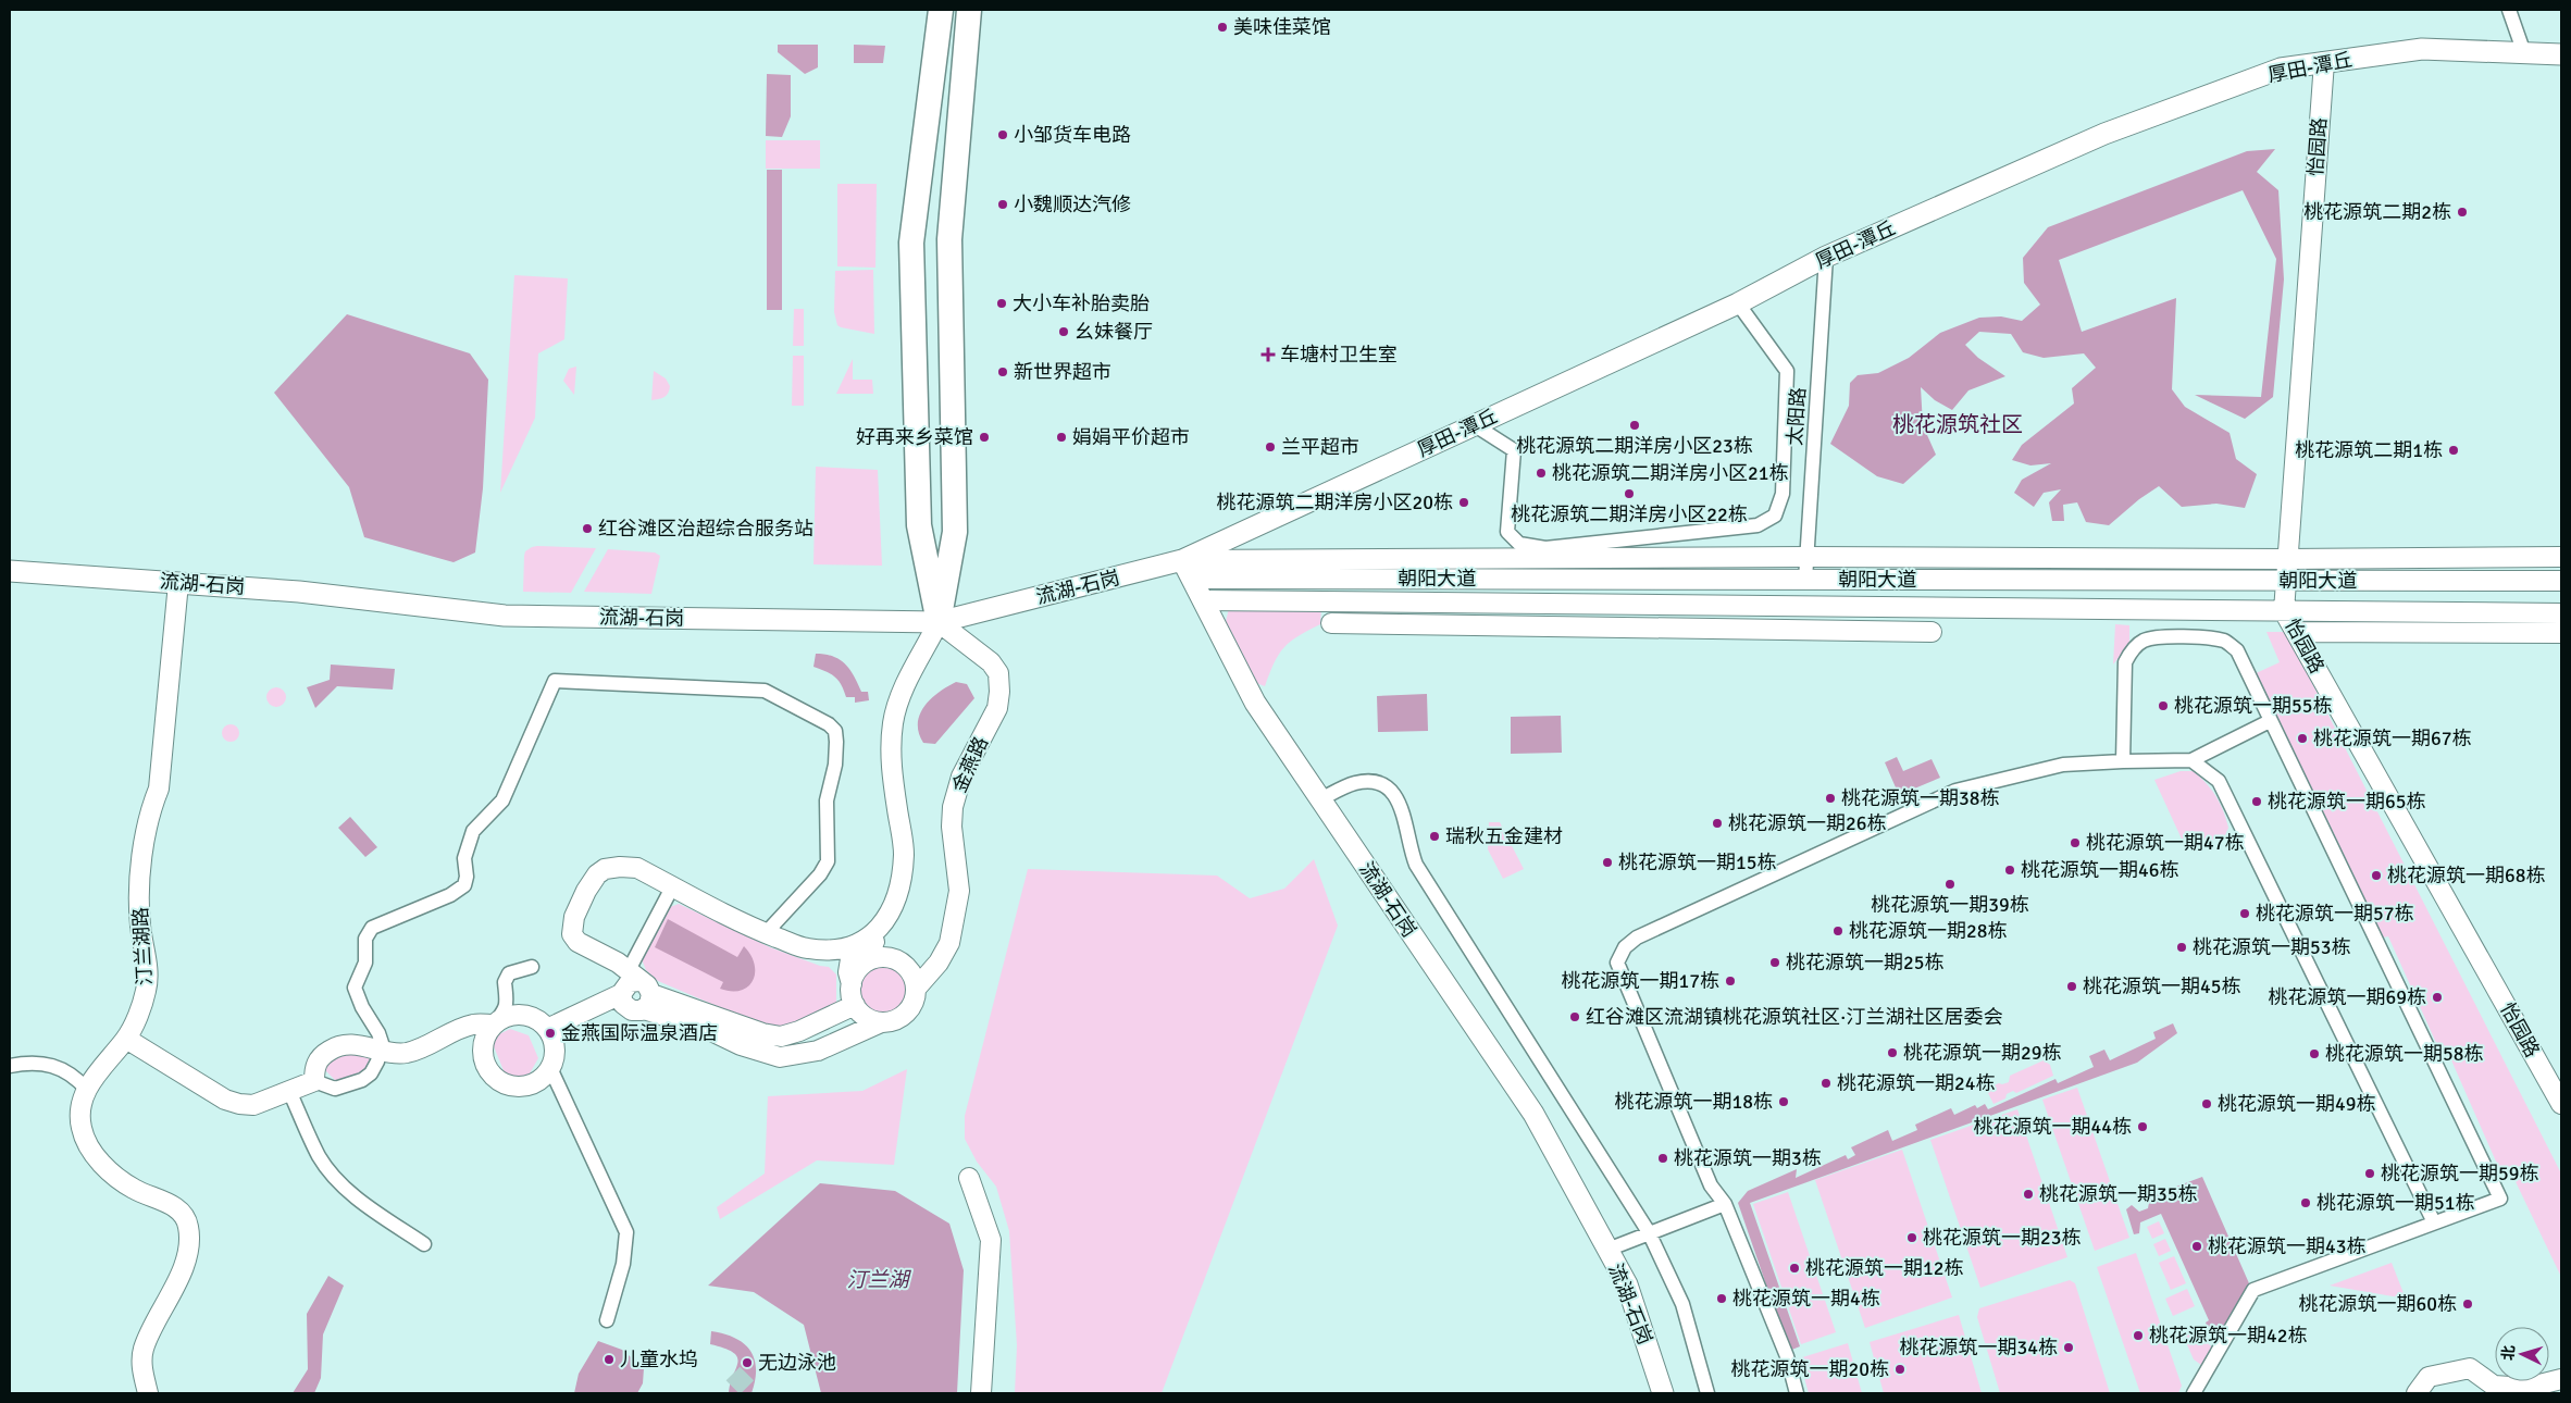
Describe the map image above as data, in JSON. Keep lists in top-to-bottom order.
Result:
{
  "streets": {
    "main road": ["厚田-潭丘", "流湖-石岗"],
    "street": [
      "怡园路",
      "太阳路",
      "朝阳大道",
      "金燕路",
      "汀兰湖路"
    ]
  },
  "crossings": [
    ["厚田-潭丘", "怡园路"],
    ["厚田-潭丘", "太阳路"],
    ["厚田-潭丘", "流湖-石岗"],
    ["怡园路", "朝阳大道"],
    ["太阳路", "朝阳大道"],
    ["朝阳大道", "流湖-石岗"],
    ["流湖-石岗", "金燕路"],
    ["流湖-石岗", "汀兰湖路"]
  ],
  "districts": ["桃花源筑社区"],
  "water": ["汀兰湖"],
  "places": {
    "other": [
      "美味佳菜馆",
      "小邹货车电路",
      "小魏顺达汽修",
      "桃花源筑二期2栋",
      "大小车补胎卖胎",
      "幺妹餐厅",
      "新世界超市",
      "桃花源筑二期洋房小区23栋",
      "好再来乡菜馆",
      "娟娟平价超市",
      "兰平超市",
      "桃花源筑二期1栋",
      "桃花源筑二期洋房小区21栋",
      "桃花源筑二期洋房小区22栋",
      "桃花源筑二期洋房小区20栋",
      "红谷滩区治超综合服务站",
      "桃花源筑一期55栋",
      "桃花源筑一期67栋",
      "桃花源筑一期38栋",
      "桃花源筑一期65栋",
      "桃花源筑一期26栋",
      "瑞秋五金建材",
      "桃花源筑一期47栋",
      "桃花源筑一期15栋",
      "桃花源筑一期46栋",
      "桃花源筑一期68栋",
      "桃花源筑一期39栋",
      "桃花源筑一期57栋",
      "桃花源筑一期28栋",
      "桃花源筑一期53栋",
      "桃花源筑一期25栋",
      "桃花源筑一期17栋",
      "桃花源筑一期45栋",
      "桃花源筑一期69栋",
      "红谷滩区流湖镇桃花源筑社区·汀兰湖社区居委会",
      "金燕国际温泉酒店",
      "桃花源筑一期29栋",
      "桃花源筑一期58栋",
      "桃花源筑一期24栋",
      "桃花源筑一期18栋",
      "桃花源筑一期49栋",
      "桃花源筑一期44栋",
      "桃花源筑一期3栋",
      "桃花源筑一期59栋",
      "桃花源筑一期35栋",
      "桃花源筑一期51栋",
      "桃花源筑一期23栋",
      "桃花源筑一期43栋",
      "桃花源筑一期12栋",
      "桃花源筑一期4栋",
      "桃花源筑一期60栋",
      "桃花源筑一期42栋",
      "桃花源筑一期34栋",
      "儿童水坞",
      "无边泳池",
      "桃花源筑一期20栋"
    ],
    "health": ["车塘村卫生室"]
  },
  "north": "left"
}
